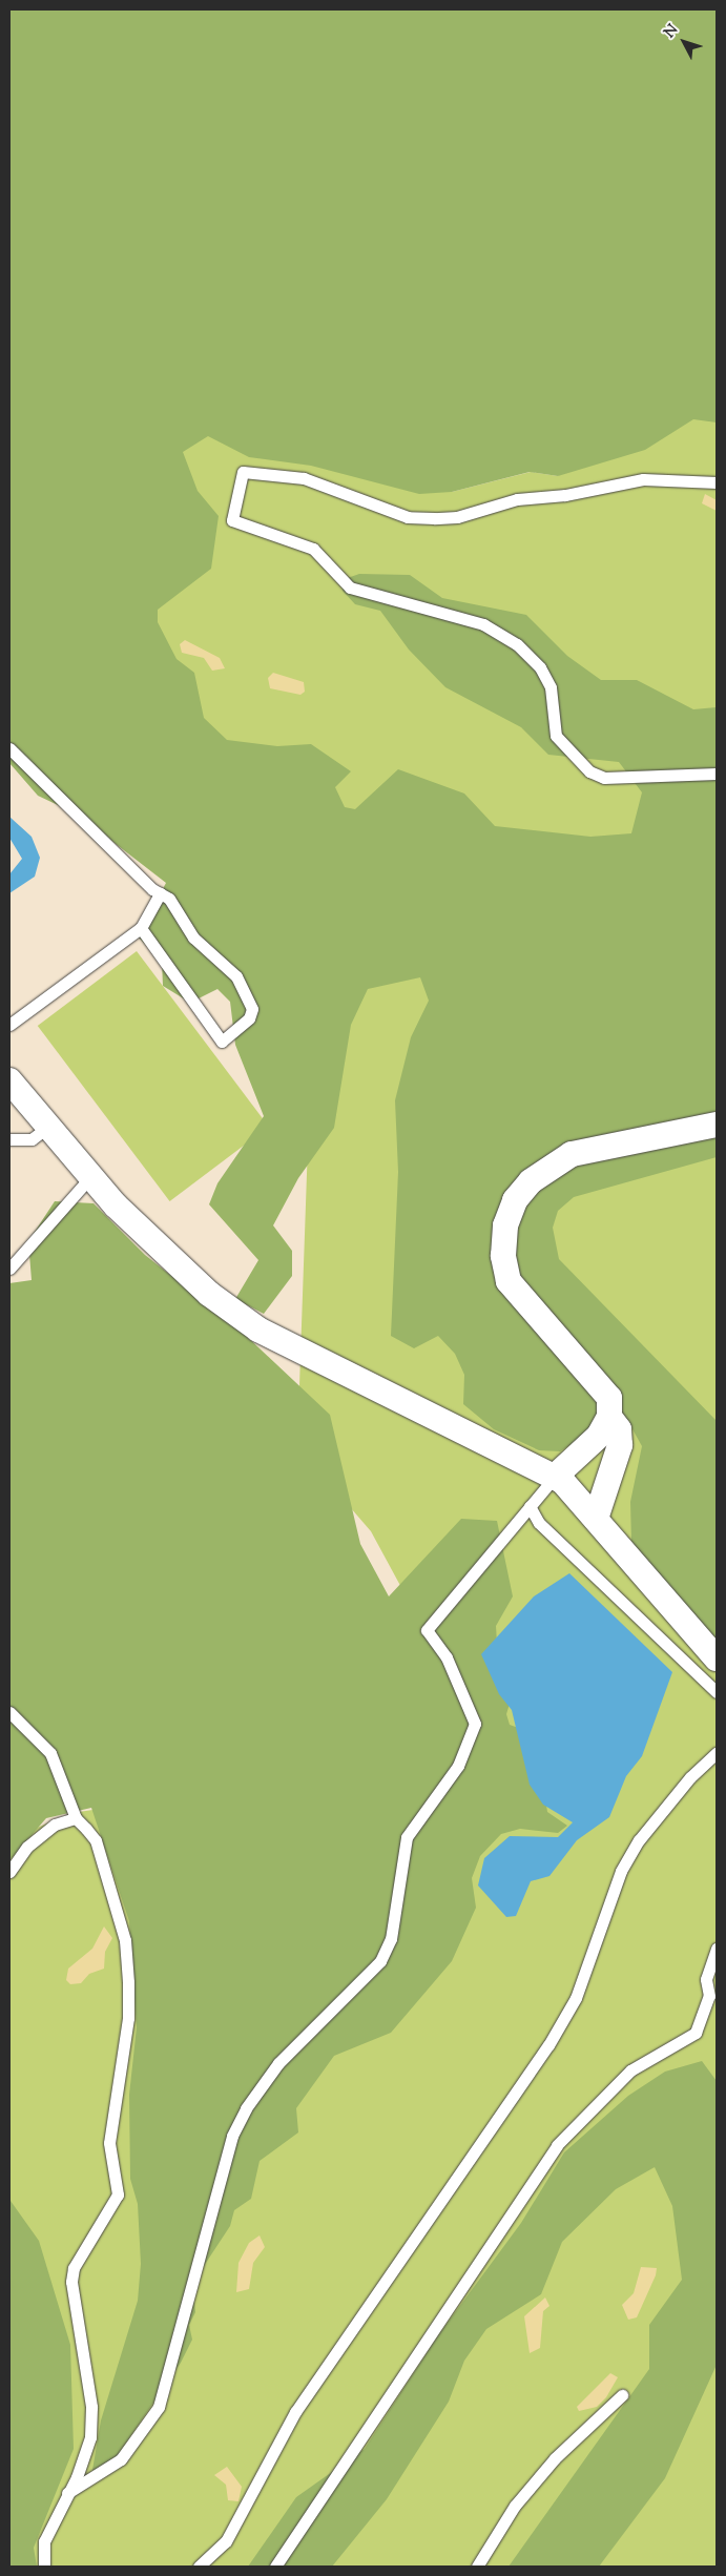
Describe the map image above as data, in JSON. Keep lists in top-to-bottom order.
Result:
{
  "north": "top left"
}
